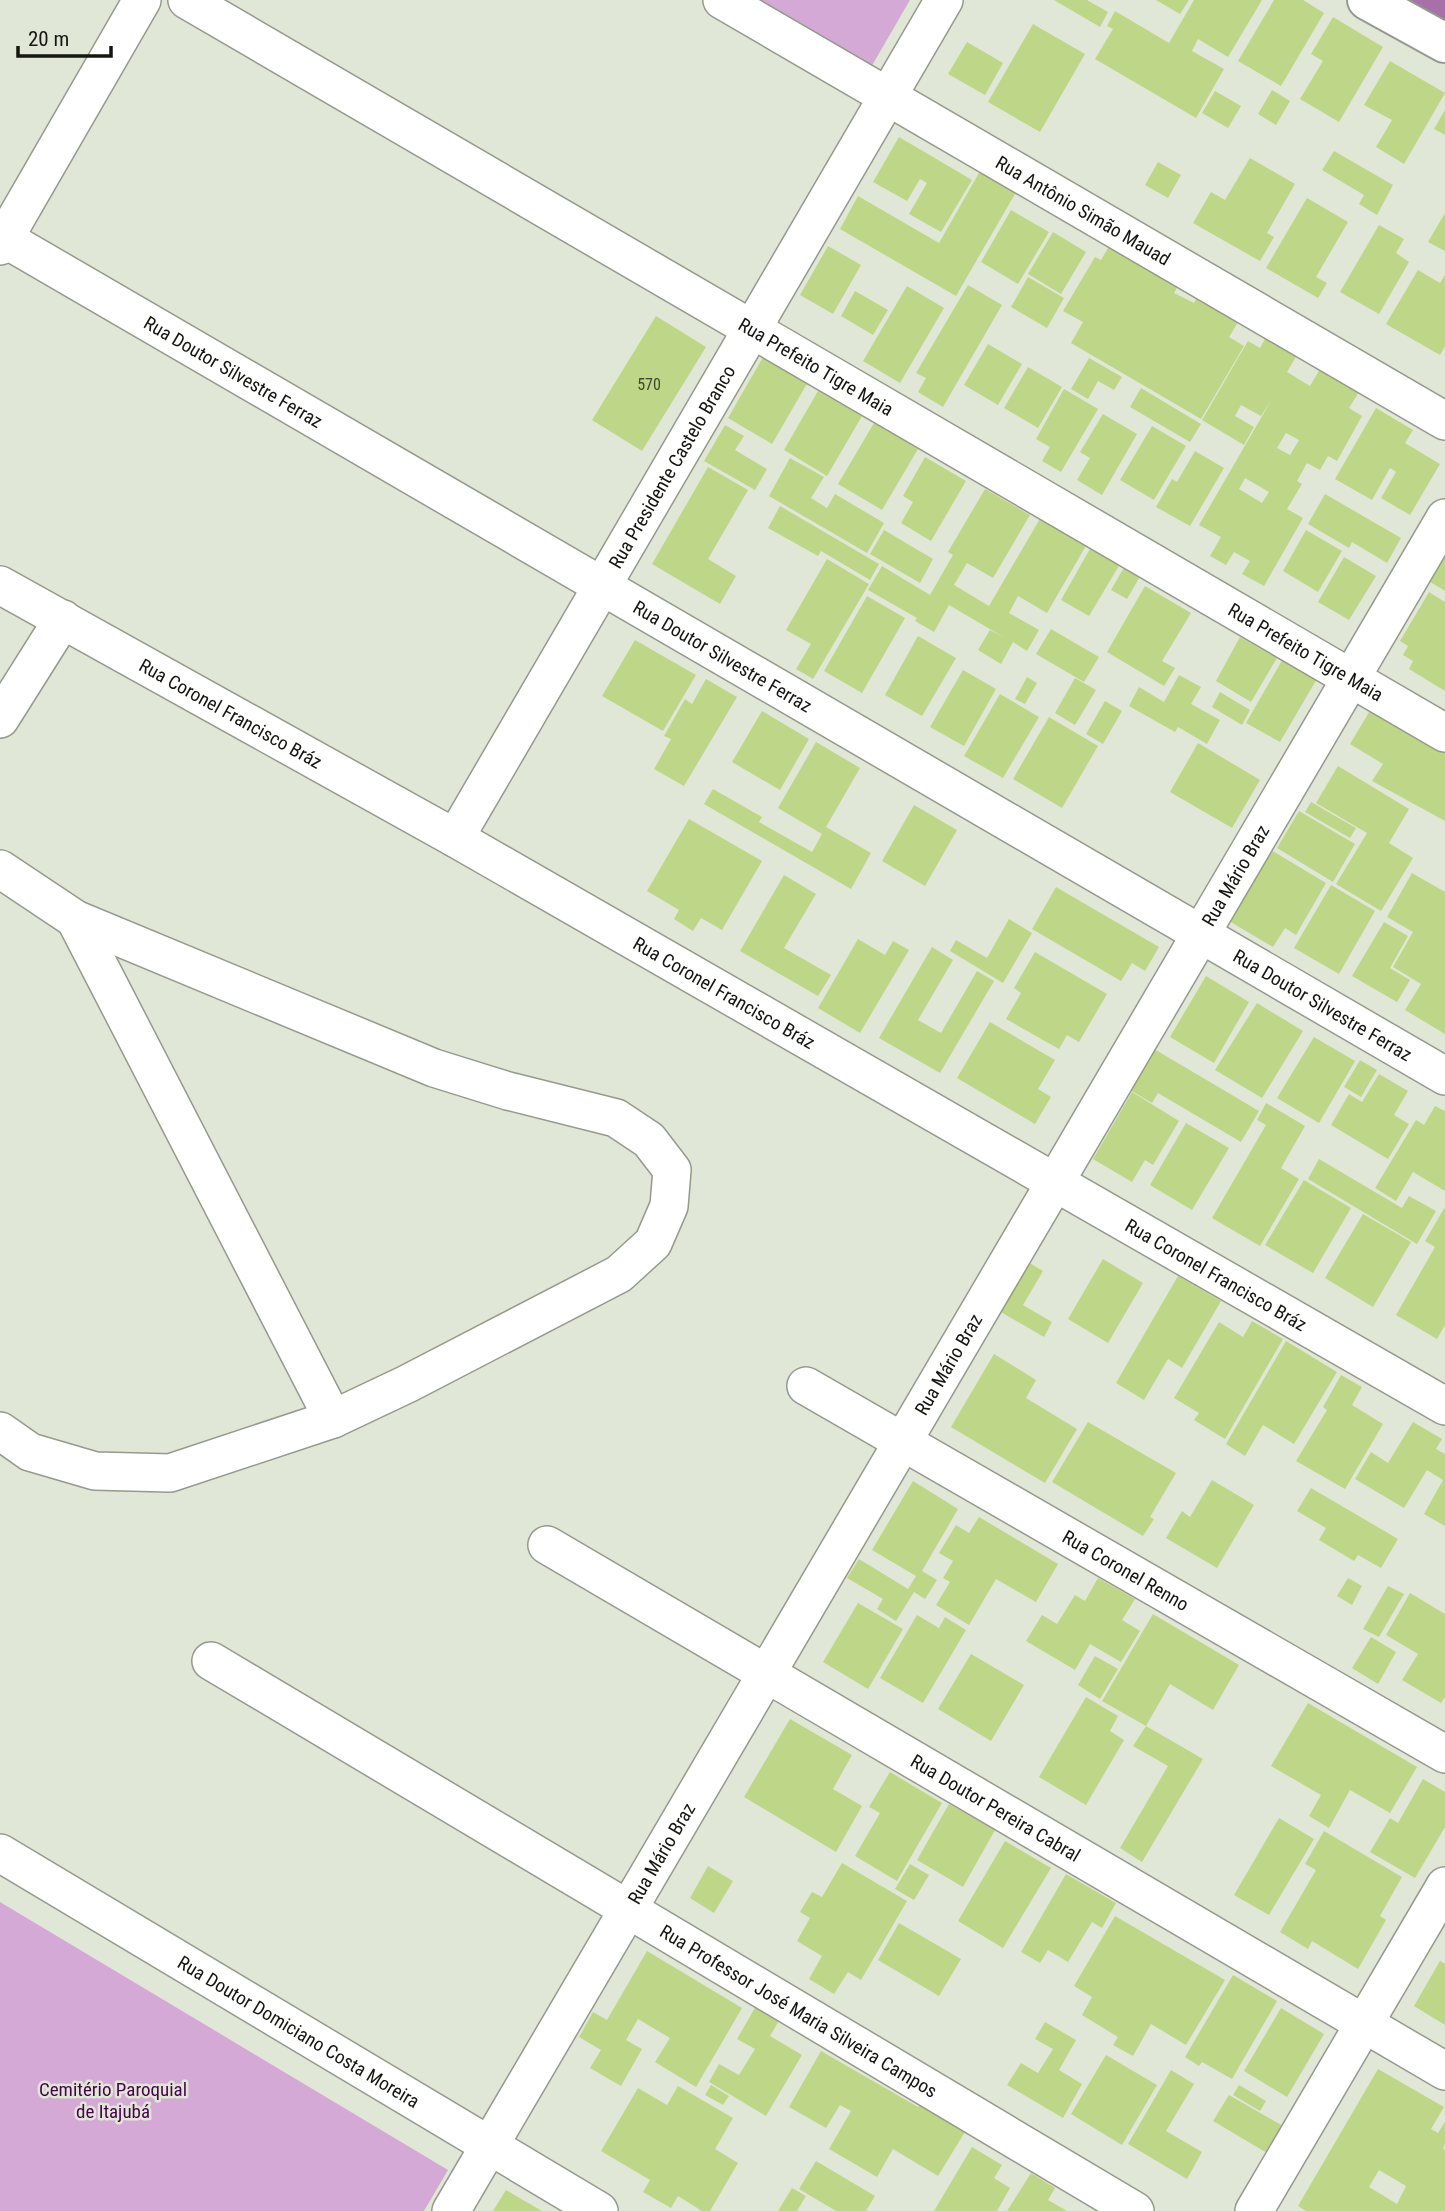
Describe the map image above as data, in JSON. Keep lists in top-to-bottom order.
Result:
{
  "streets": {
    "street": [
      "Rua Antônio Simão Mauad",
      "Rua Prefeito Tigre Maia",
      "Rua Doutor Silvestre Ferraz",
      "Rua Presidente Castelo Branco",
      "Rua Coronel Francisco Bráz",
      "Rua Mário Braz",
      "Rua Coronel Renno",
      "Rua Doutor Pereira Cabral",
      "Rua Professor José Maria Silveira Campos",
      "Rua Doutor Domiciano Costa Moreira"
    ]
  },
  "crossings": [
    ["Rua Antônio Simão Mauad", "Rua Presidente Castelo Branco"],
    ["Rua Prefeito Tigre Maia", "Rua Presidente Castelo Branco"],
    ["Rua Prefeito Tigre Maia", "Rua Mário Braz"],
    ["Rua Doutor Silvestre Ferraz", "Rua Presidente Castelo Branco"],
    ["Rua Doutor Silvestre Ferraz", "Rua Mário Braz"],
    ["Rua Presidente Castelo Branco", "Rua Coronel Francisco Bráz"],
    ["Rua Coronel Francisco Bráz", "Rua Mário Braz"],
    ["Rua Mário Braz", "Rua Coronel Renno"],
    ["Rua Mário Braz", "Rua Doutor Pereira Cabral"],
    ["Rua Mário Braz", "Rua Professor José Maria Silveira Campos"],
    ["Rua Mário Braz", "Rua Doutor Domiciano Costa Moreira"]
  ],
  "parks": ["Cemitério Paroquial de Itajubá"],
  "house_numbers": ["570"],
  "scale_bar": "20 m"
}
